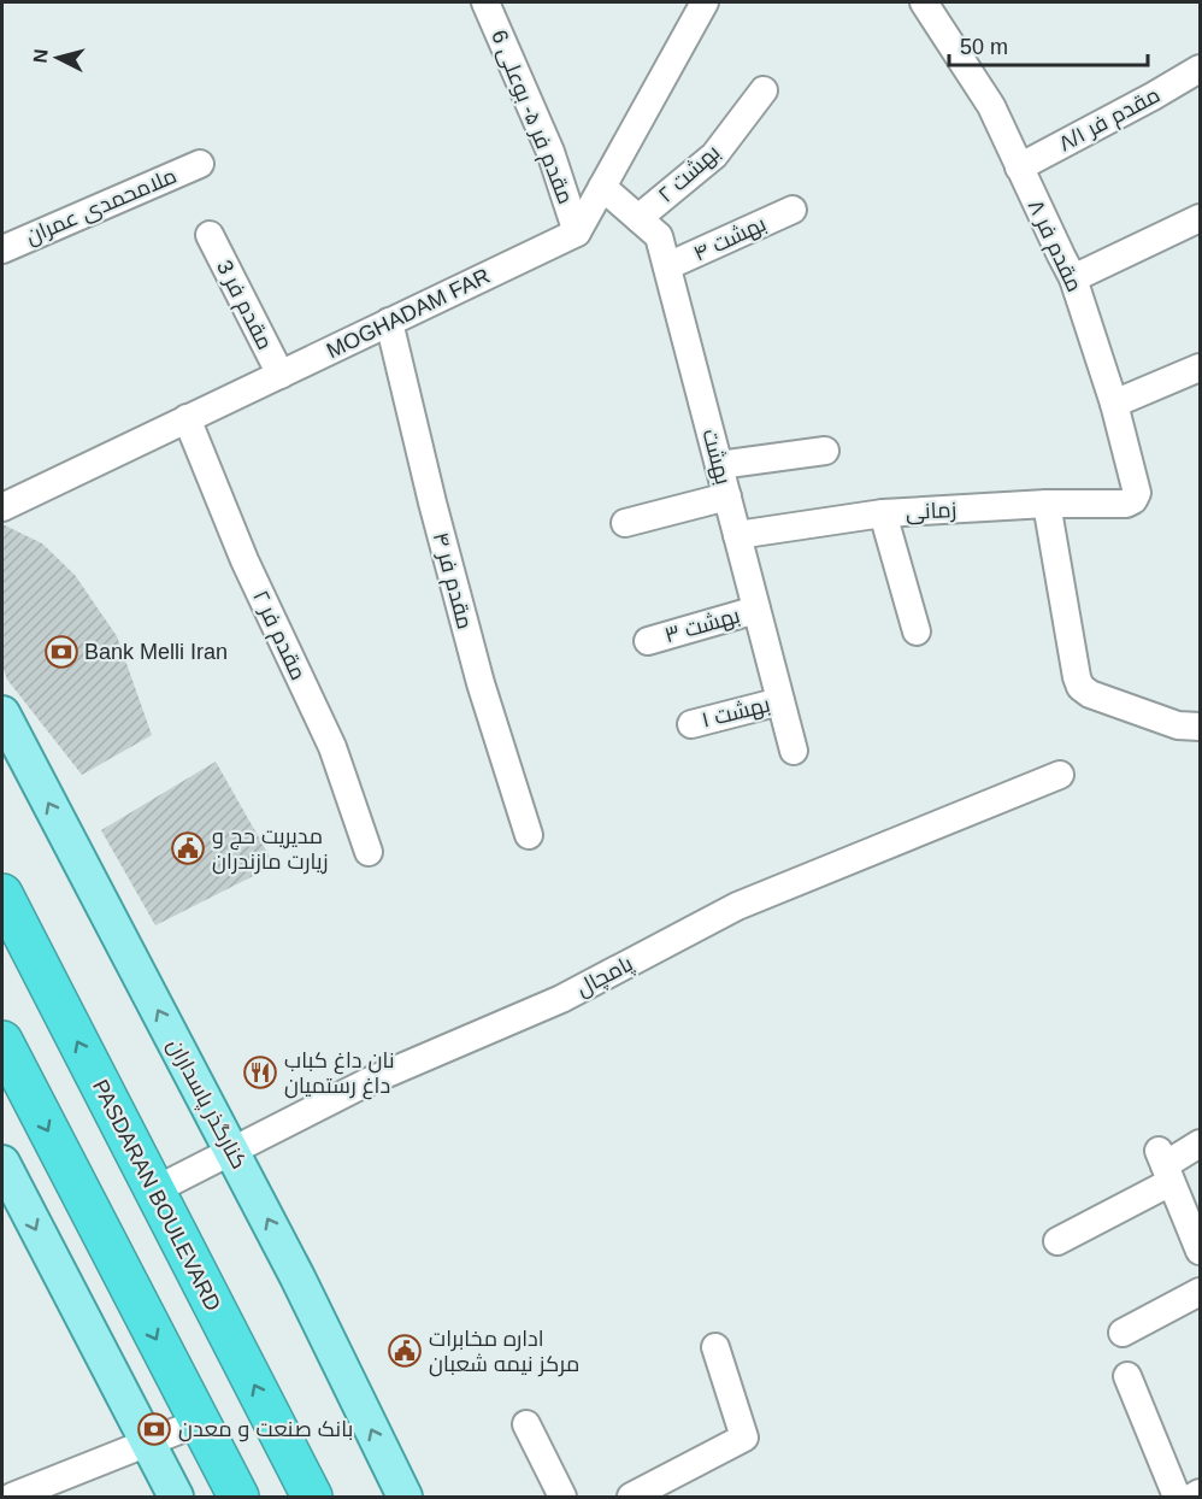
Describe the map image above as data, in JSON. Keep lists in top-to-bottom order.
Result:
{
  "streets": {
    "highway": ["PASDARAN BOULEVARD"],
    "main road": ["کنارگذر پاسداران"],
    "street": [
      "مقدم فر ۵- بوعلی 6",
      "مقدم فر ۸/۱",
      "بهشت ۲",
      "ملامحمدی عمران",
      "بهشت ۴",
      "مقدم فر ۸",
      "مقدم فر 3",
      "MOGHADAM FAR",
      "بهشت",
      "زمانی",
      "مقدم فر ۴",
      "بهشت ۳",
      "مقدم فر ۲",
      "بهشت ۱",
      "پامچال"
    ]
  },
  "crossings": [
    ["مقدم فر ۵- بوعلی 6", "MOGHADAM FAR"],
    ["مقدم فر ۸/۱", "مقدم فر ۸"],
    ["بهشت ۲", "بهشت"],
    ["بهشت ۴", "بهشت"],
    ["مقدم فر ۸", "زمانی"],
    ["مقدم فر 3", "MOGHADAM FAR"],
    ["MOGHADAM FAR", "مقدم فر ۴"],
    ["MOGHADAM FAR", "مقدم فر ۲"],
    ["بهشت", "زمانی"],
    ["بهشت", "بهشت ۳"],
    ["بهشت", "بهشت ۱"],
    ["پامچال", "کنارگذر پاسداران"],
    ["پامچال", "PASDARAN BOULEVARD"]
  ],
  "places": {
    "bank": ["Bank Melli Iran", "بانک صنعت و معدن"],
    "public building": ["مدیریت حج و زیارت مازندران", "اداره مخابرات مرکز نیمه شعبان"],
    "restaurant": ["نان داغ کباب داغ رستمیان"]
  },
  "scale_bar": "50 m",
  "north": "left"
}
